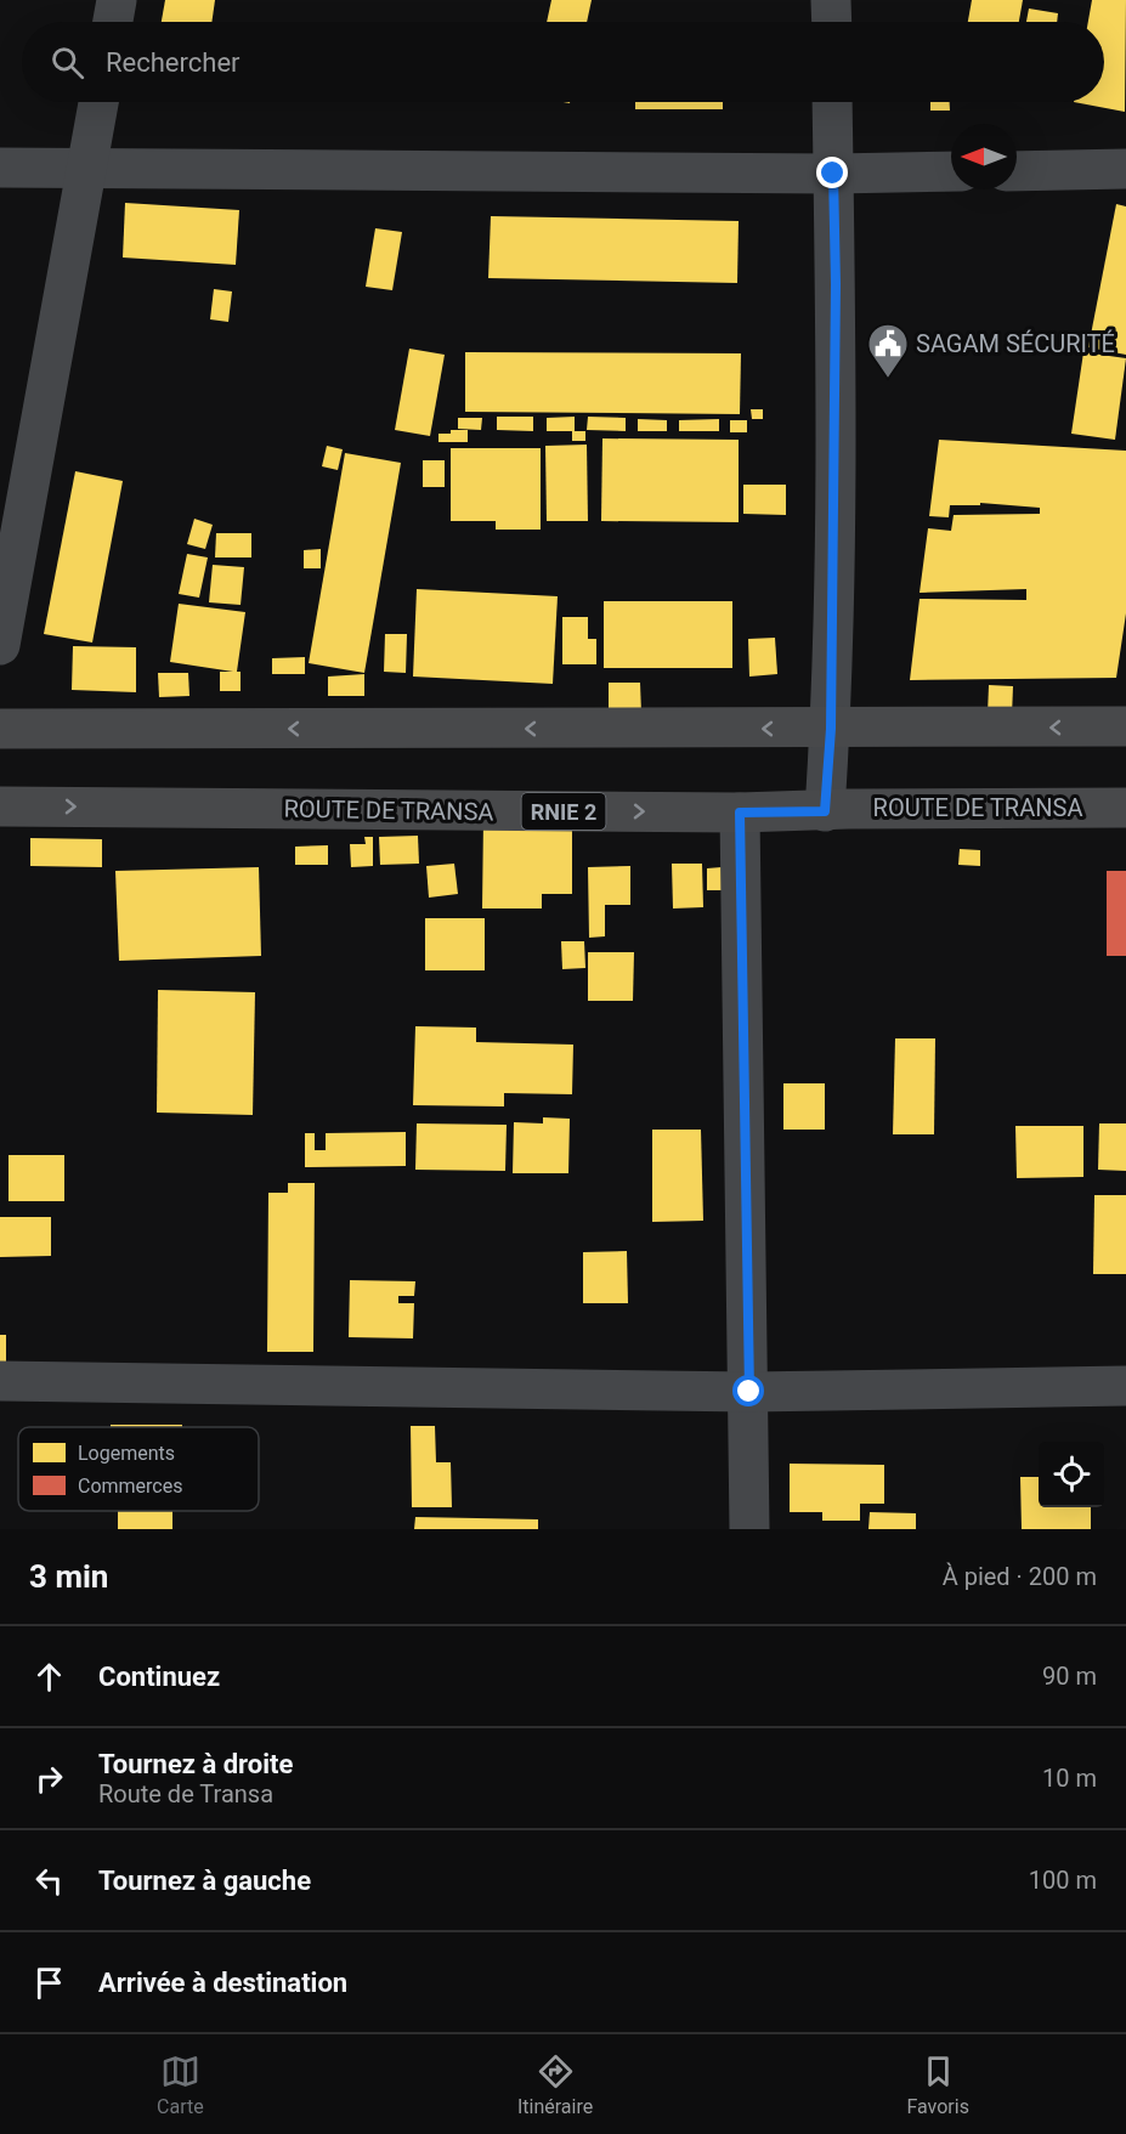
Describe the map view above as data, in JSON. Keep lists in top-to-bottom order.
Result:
{
  "streets": {
    "main road": ["ROUTE DE TRANSA", "RNIE 2"]
  },
  "places": {
    "public building": ["SAGAM SÉCURITÉ"]
  },
  "legend": ["Logements", "Commerces"],
  "north": "left",
  "page": {
    "search": "Rechercher",
    "heading": ["3 min", "À pied · 200 m"],
    "list": [
      ["Continuez", "90 m"],
      ["Tournez à droite", "Route de Transa", "10 m"],
      ["Tournez à gauche", "100 m"],
      "Arrivée à destination"
    ],
    "nav": ["Carte", "Itinéraire", "Favoris"]
  }
}
